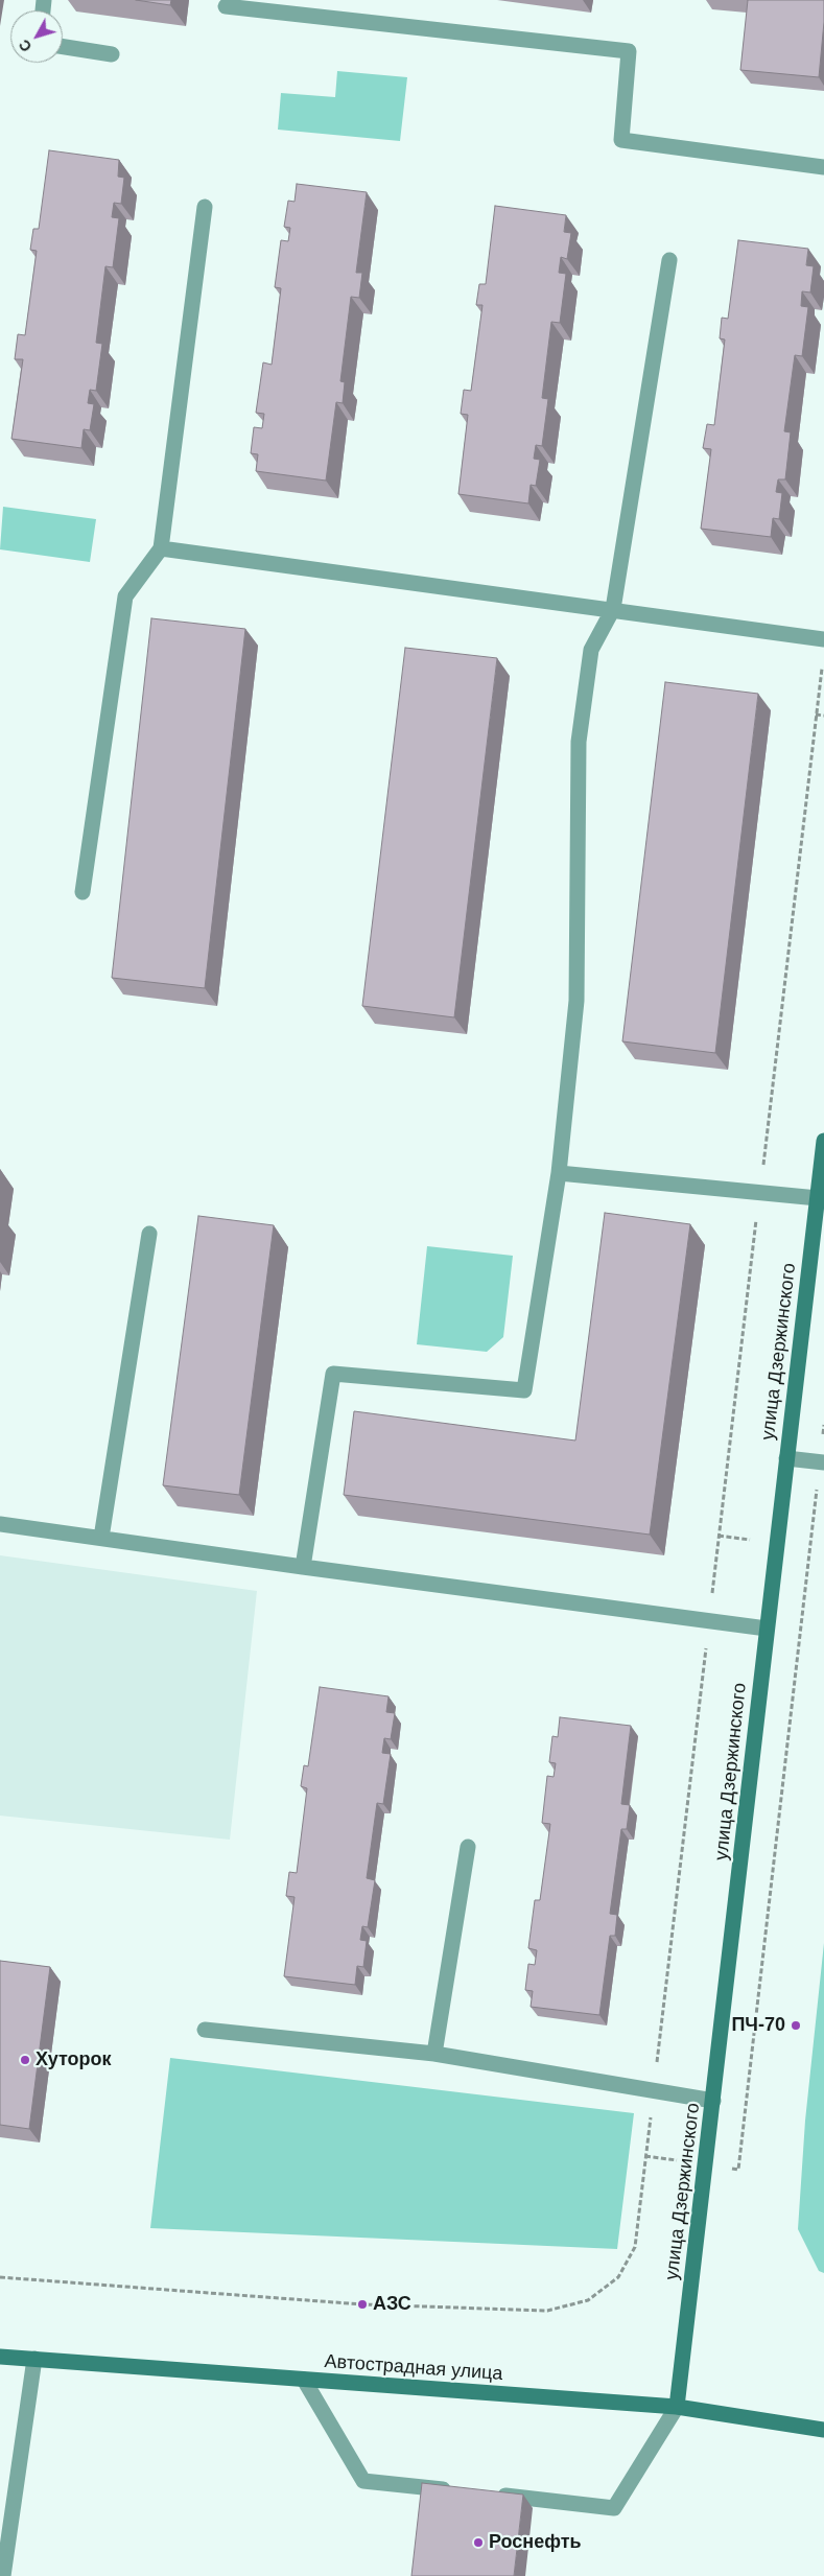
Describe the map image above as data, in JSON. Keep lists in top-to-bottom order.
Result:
{
  "streets": {
    "street": ["улица Дзержинского", "Автострадная улица"]
  },
  "crossings": [
    ["улица Дзержинского", "Автострадная улица"]
  ],
  "places": [
    "ПЧ-70",
    "Хуторок",
    "АЗС",
    "Роснефть"
  ],
  "north": "bottom left"
}
